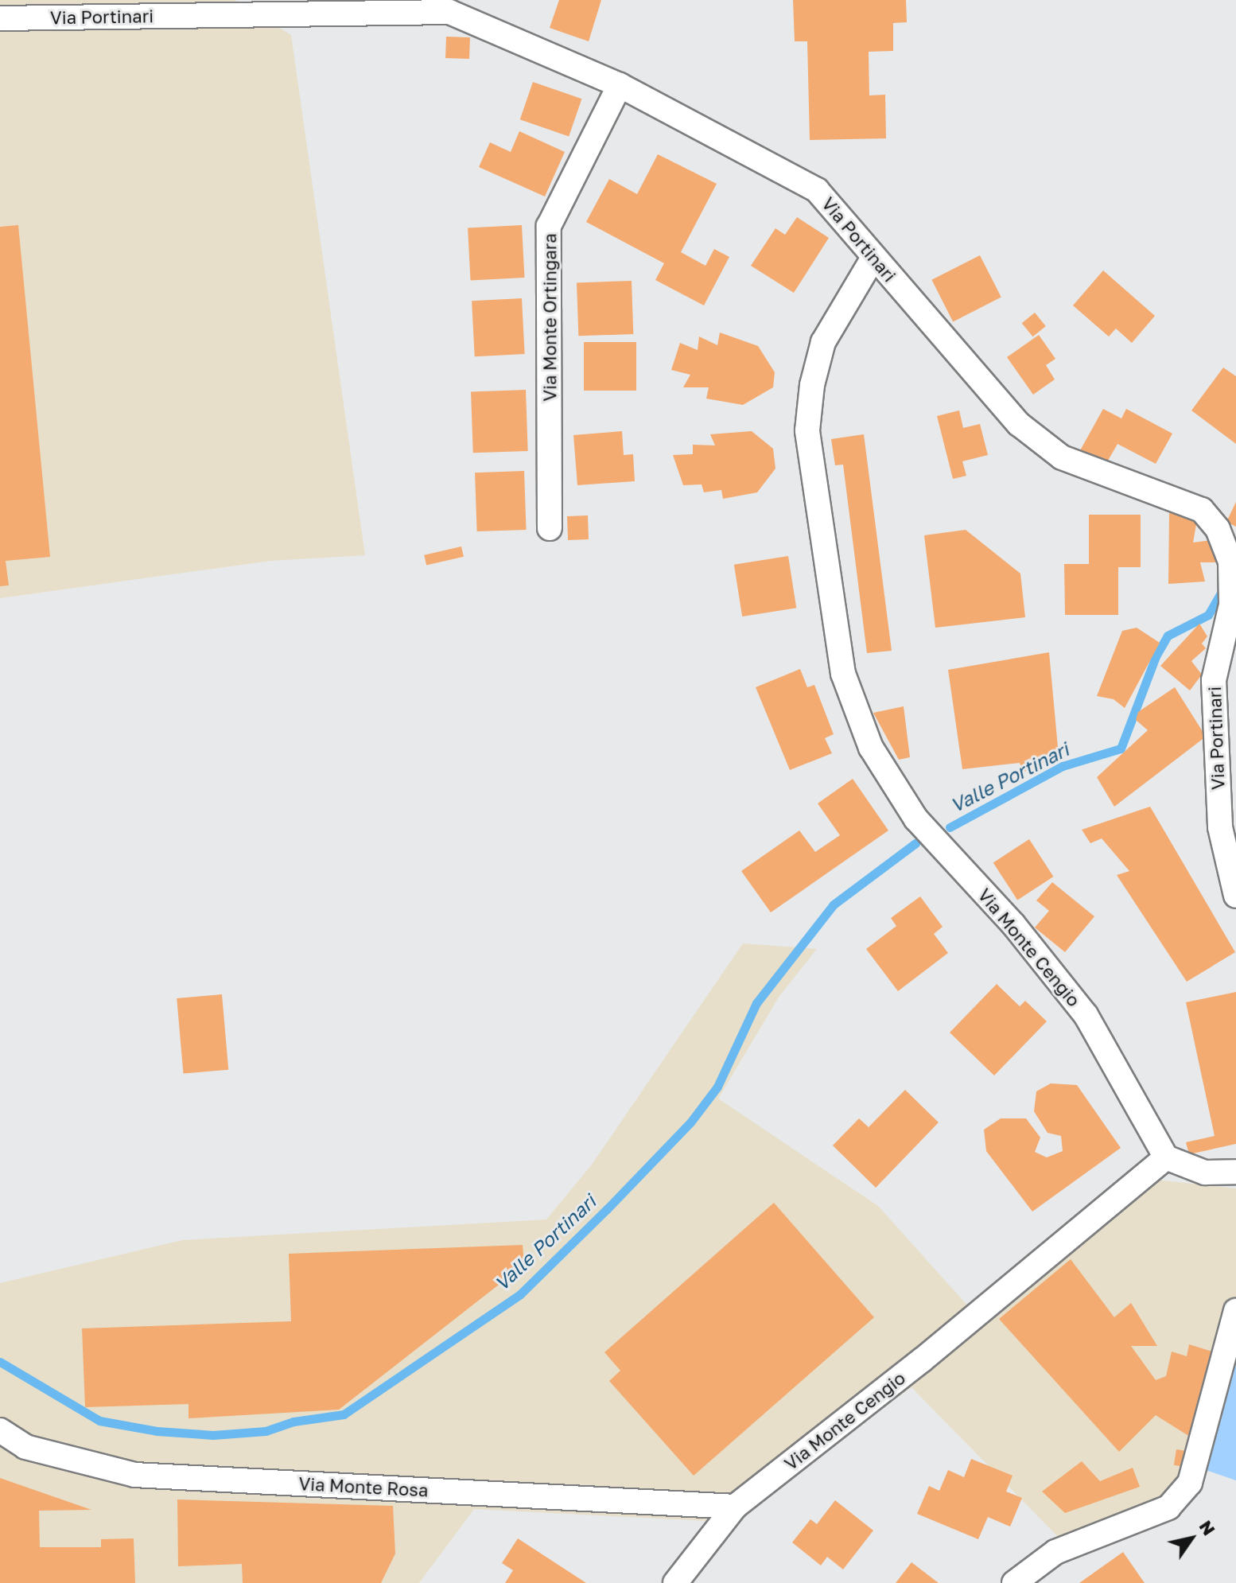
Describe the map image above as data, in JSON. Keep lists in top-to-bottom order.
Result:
{
  "streets": {
    "street": [
      "Via Portinari",
      "Via Monte Ortingara",
      "Via Monte Cengio",
      "Via Monte Rosa"
    ]
  },
  "crossings": [
    ["Via Portinari", "Via Monte Ortingara"],
    ["Via Portinari", "Via Monte Cengio"],
    ["Via Monte Cengio", "Via Monte Rosa"]
  ],
  "water": ["Valle Portinari"],
  "north": "top right"
}
